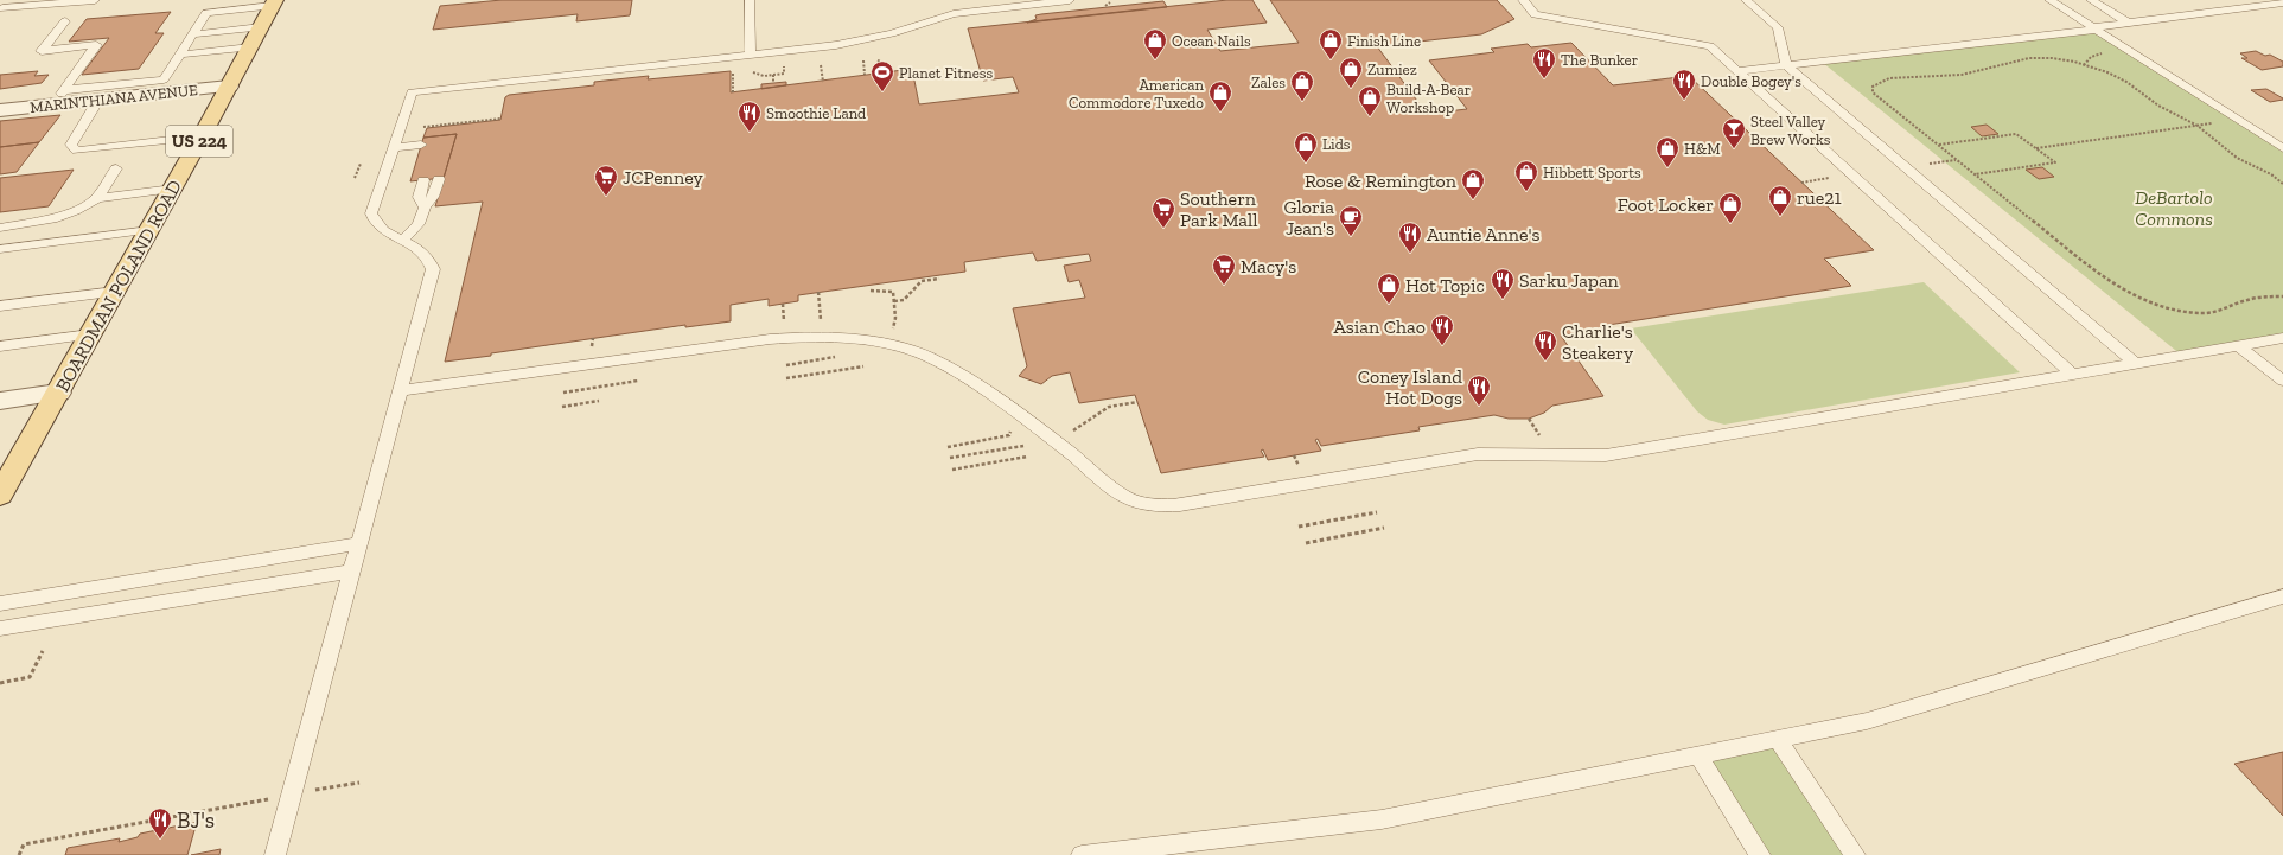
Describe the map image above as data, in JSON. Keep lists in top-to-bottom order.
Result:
{
  "streets": {
    "main road": ["US 224", "BOARDMAN POLAND ROAD"],
    "street": ["MARINTHIANA AVENUE"]
  },
  "crossings": [
    ["MARINTHIANA AVENUE", "BOARDMAN POLAND ROAD"]
  ],
  "parks": ["DeBartolo Commons"],
  "places": {
    "shop": [
      "Ocean Nails",
      "Finish Line",
      "Zumiez",
      "Zales",
      "American Commodore Tuxedo",
      "Build-A-Bear Workshop",
      "Lids",
      "H&M",
      "Hibbett Sports",
      "Rose & Remington",
      "rue21",
      "Foot Locker",
      "Hot Topic"
    ],
    "restaurant": [
      "The Bunker",
      "Double Bogey's",
      "Smoothie Land",
      "Auntie Anne's",
      "Sarku Japan",
      "Asian Chao",
      "Charlie's Steakery",
      "Coney Island Hot Dogs",
      "BJ's"
    ],
    "sports": ["Planet Fitness"],
    "bar": ["Steel Valley Brew Works"],
    "supermarket": ["JCPenney", "Southern Park Mall", "Macy's"],
    "cafe": ["Gloria Jean's"]
  }
}
